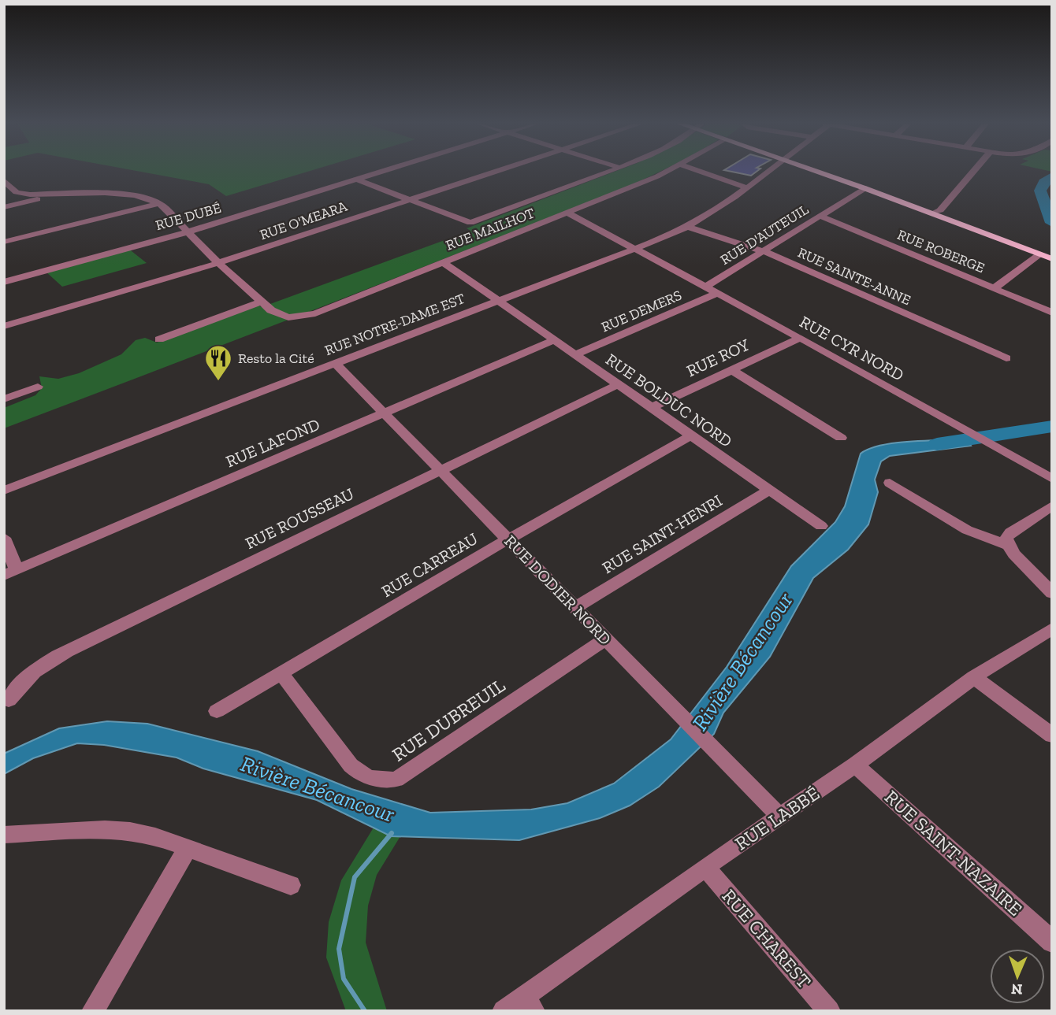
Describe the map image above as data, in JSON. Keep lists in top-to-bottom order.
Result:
{
  "streets": {
    "street": [
      "RUE DUBÉ",
      "RUE O'MEARA",
      "RUE MAILHOT",
      "RUE D'AUTEUIL",
      "RUE ROBERGE",
      "RUE SAINTE-ANNE",
      "RUE DEMERS",
      "RUE NOTRE-DAME EST",
      "RUE CYR NORD",
      "RUE ROY",
      "RUE BOLDUC NORD",
      "RUE LAFOND",
      "RUE ROUSSEAU",
      "RUE SAINT-HENRI",
      "RUE CARREAU",
      "RUE DODIER NORD",
      "RUE DUBREUIL",
      "RUE LABBÉ",
      "RUE SAINT-NAZAIRE",
      "RUE CHAREST"
    ]
  },
  "crossings": [
    ["RUE DUBÉ", "RUE MAILHOT"],
    ["RUE O'MEARA", "RUE MAILHOT"],
    ["RUE MAILHOT", "RUE CYR NORD"],
    ["RUE MAILHOT", "RUE BOLDUC NORD"],
    ["RUE D'AUTEUIL", "RUE ROBERGE"],
    ["RUE D'AUTEUIL", "RUE SAINTE-ANNE"],
    ["RUE D'AUTEUIL", "RUE CYR NORD"],
    ["RUE SAINTE-ANNE", "RUE NOTRE-DAME EST"],
    ["RUE DEMERS", "RUE CYR NORD"],
    ["RUE DEMERS", "RUE BOLDUC NORD"],
    ["RUE NOTRE-DAME EST", "RUE CYR NORD"],
    ["RUE NOTRE-DAME EST", "RUE BOLDUC NORD"],
    ["RUE NOTRE-DAME EST", "RUE DODIER NORD"],
    ["RUE CYR NORD", "RUE ROY"],
    ["RUE ROY", "RUE BOLDUC NORD"],
    ["RUE BOLDUC NORD", "RUE LAFOND"],
    ["RUE BOLDUC NORD", "RUE ROUSSEAU"],
    ["RUE BOLDUC NORD", "RUE SAINT-HENRI"],
    ["RUE BOLDUC NORD", "RUE CARREAU"],
    ["RUE LAFOND", "RUE DODIER NORD"],
    ["RUE ROUSSEAU", "RUE DODIER NORD"],
    ["RUE SAINT-HENRI", "RUE DODIER NORD"],
    ["RUE CARREAU", "RUE DODIER NORD"],
    ["RUE CARREAU", "RUE DUBREUIL"],
    ["RUE DODIER NORD", "RUE DUBREUIL"],
    ["RUE DODIER NORD", "RUE LABBÉ"],
    ["RUE LABBÉ", "RUE SAINT-NAZAIRE"],
    ["RUE LABBÉ", "RUE CHAREST"]
  ],
  "water": ["Rivière Bécancour"],
  "places": {
    "restaurant": ["Resto la Cité"]
  },
  "north": "bottom"
}
